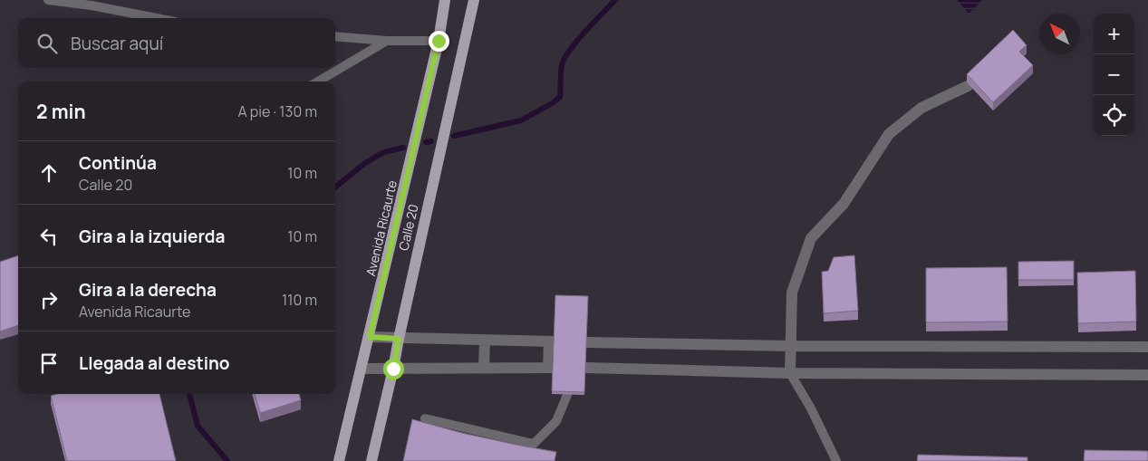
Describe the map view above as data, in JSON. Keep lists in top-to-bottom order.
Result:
{
  "streets": {
    "main road": ["Calle 20", "Avenida Ricaurte"]
  },
  "north": "top left",
  "page": {
    "map_buttons": ["+", "−"],
    "search": "Buscar aquí",
    "heading": ["2 min", "A pie · 130 m"],
    "list": [
      ["Continúa", "Calle 20", "10 m"],
      ["Gira a la izquierda", "10 m"],
      ["Gira a la derecha", "Avenida Ricaurte", "110 m"],
      "Llegada al destino"
    ]
  }
}
